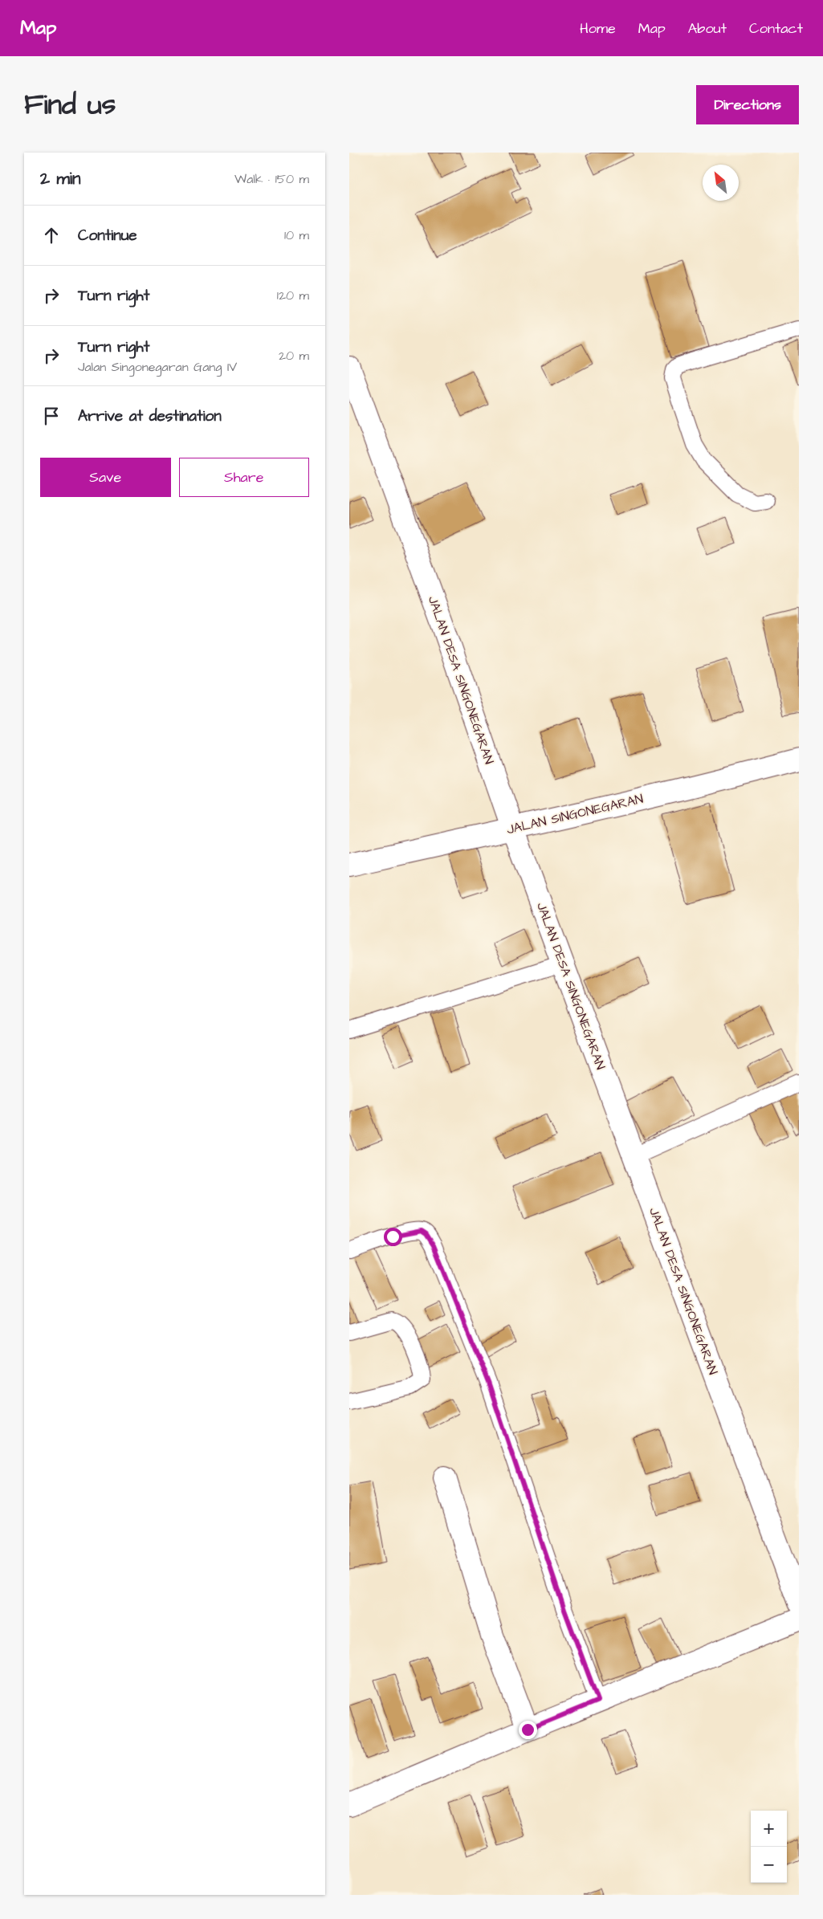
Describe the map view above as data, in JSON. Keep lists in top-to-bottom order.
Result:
{
  "streets": {
    "street": ["JALAN DESA SINGONEGARAN", "JALAN SINGONEGARAN"]
  },
  "crossings": [
    ["JALAN DESA SINGONEGARAN", "JALAN SINGONEGARAN"]
  ],
  "north": "top left",
  "page": {
    "header": "Map",
    "nav": [
      "Home",
      "Map",
      "About",
      "Contact"
    ],
    "title": "Find us",
    "buttons": [
      "Directions",
      ["Save", "Share"]
    ],
    "heading": ["2 min", "Walk · 150 m"],
    "list": [
      ["Continue", "10 m"],
      ["Turn right", "120 m"],
      ["Turn right", "Jalan Singonegaran Gang IV", "20 m"],
      "Arrive at destination"
    ],
    "map_buttons": ["+", "−"]
  }
}
